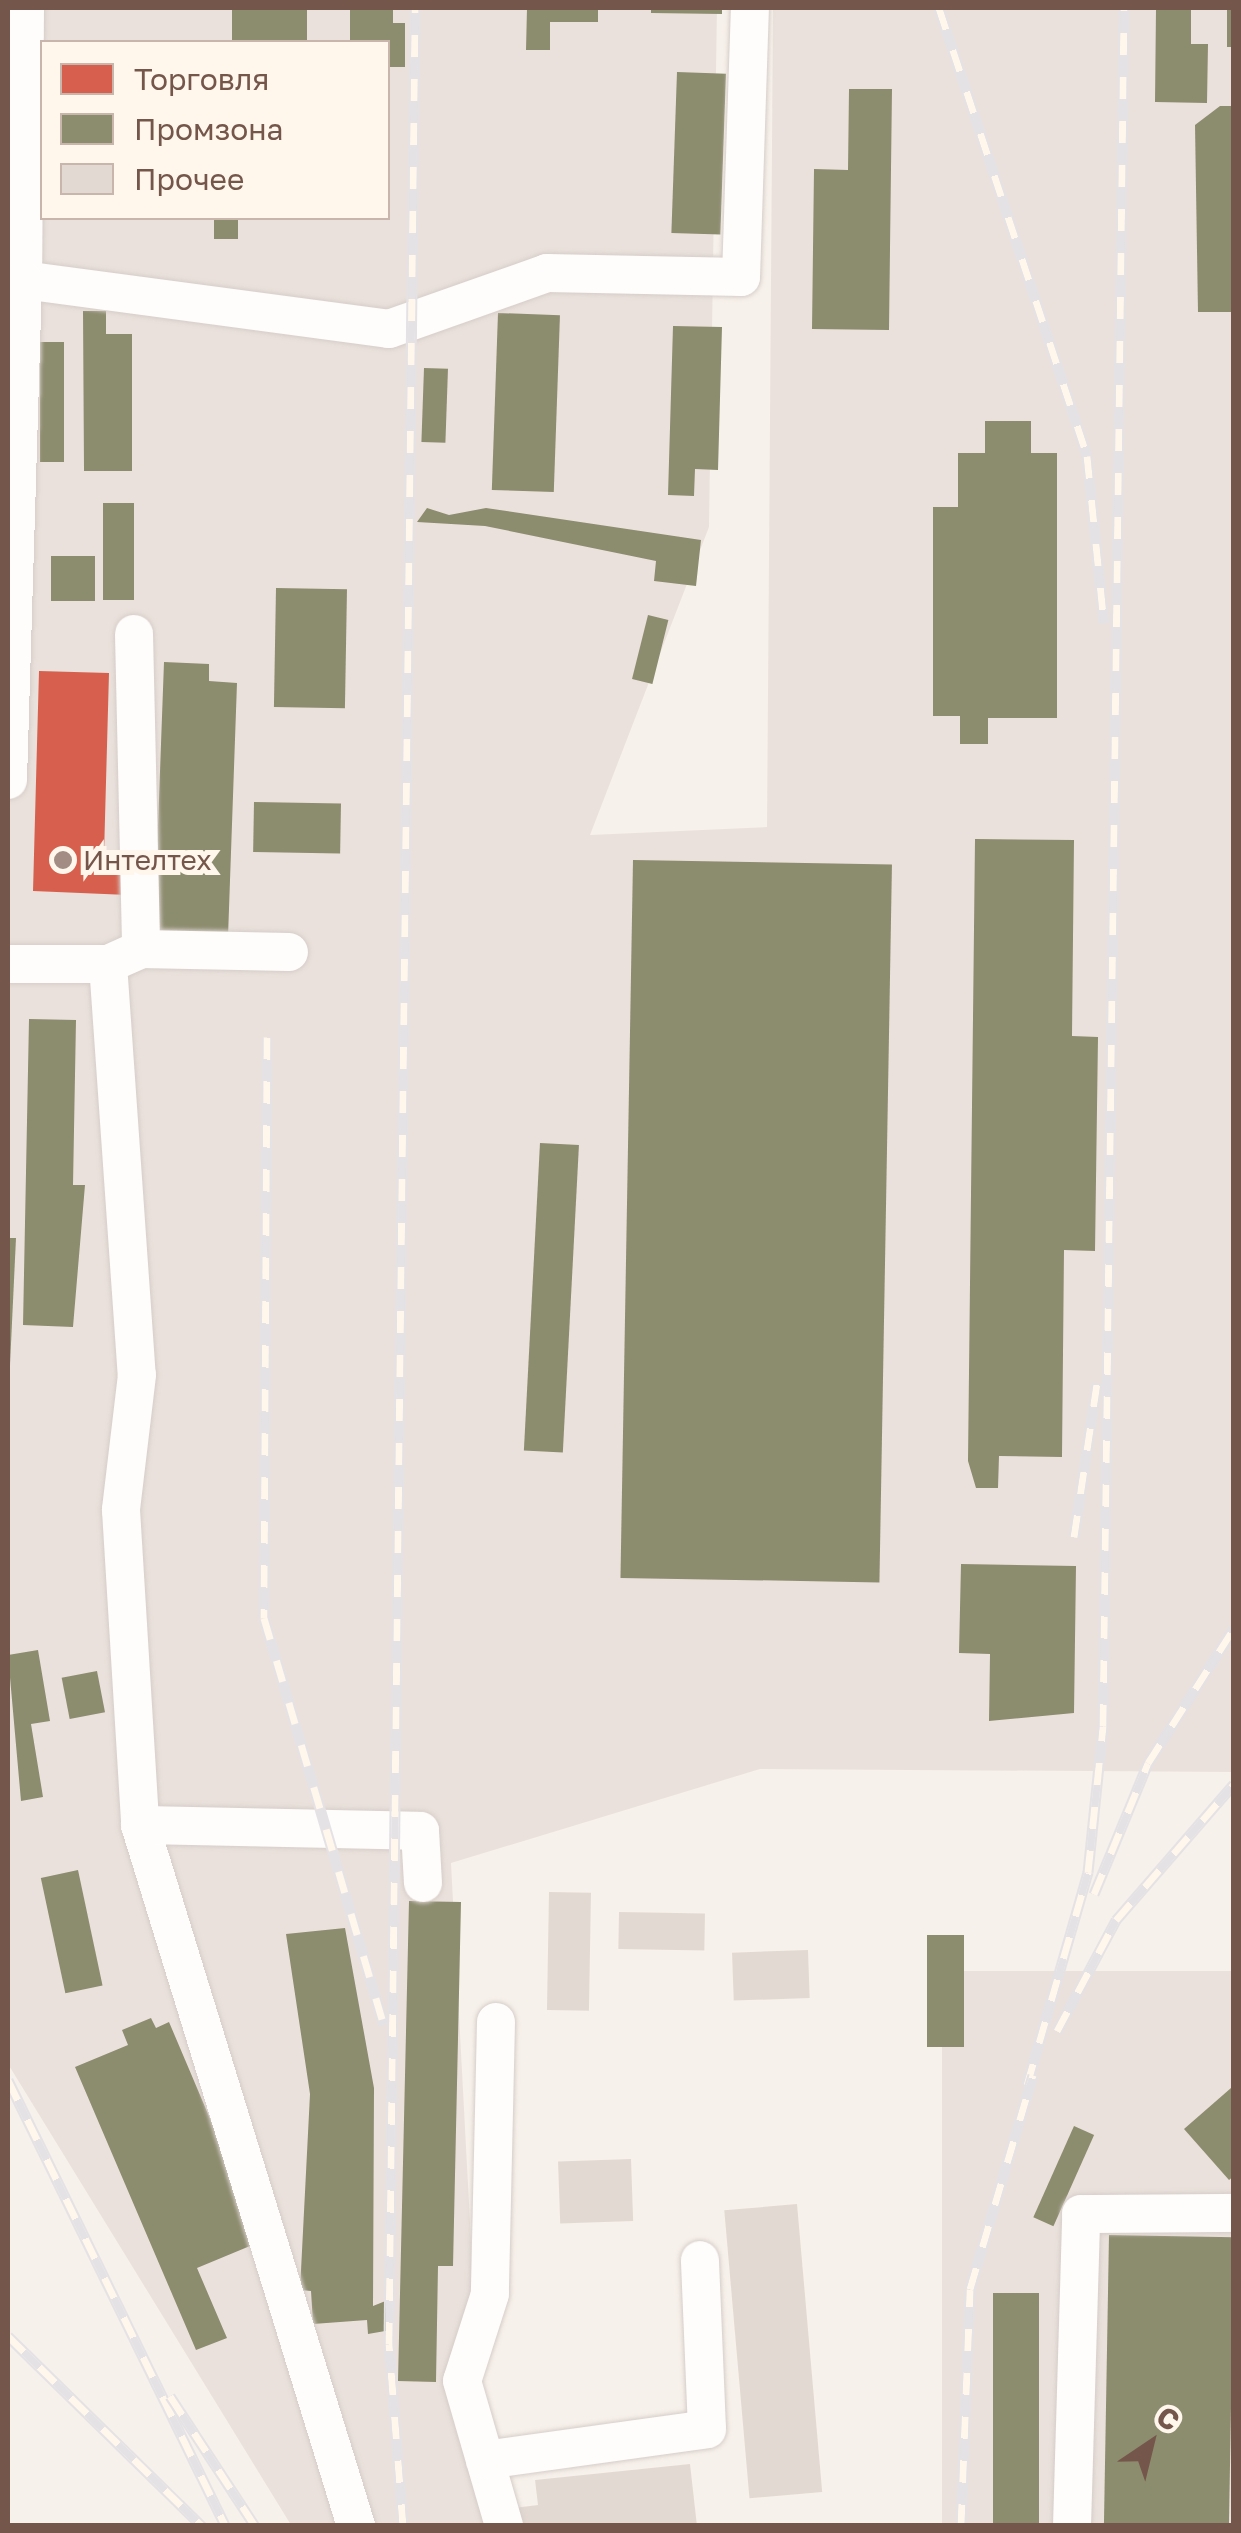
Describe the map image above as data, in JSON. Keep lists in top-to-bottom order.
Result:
{
  "places": ["Интелтех"],
  "legend": ["Торговля", "Промзона", "Прочее"],
  "north": "top right"
}
